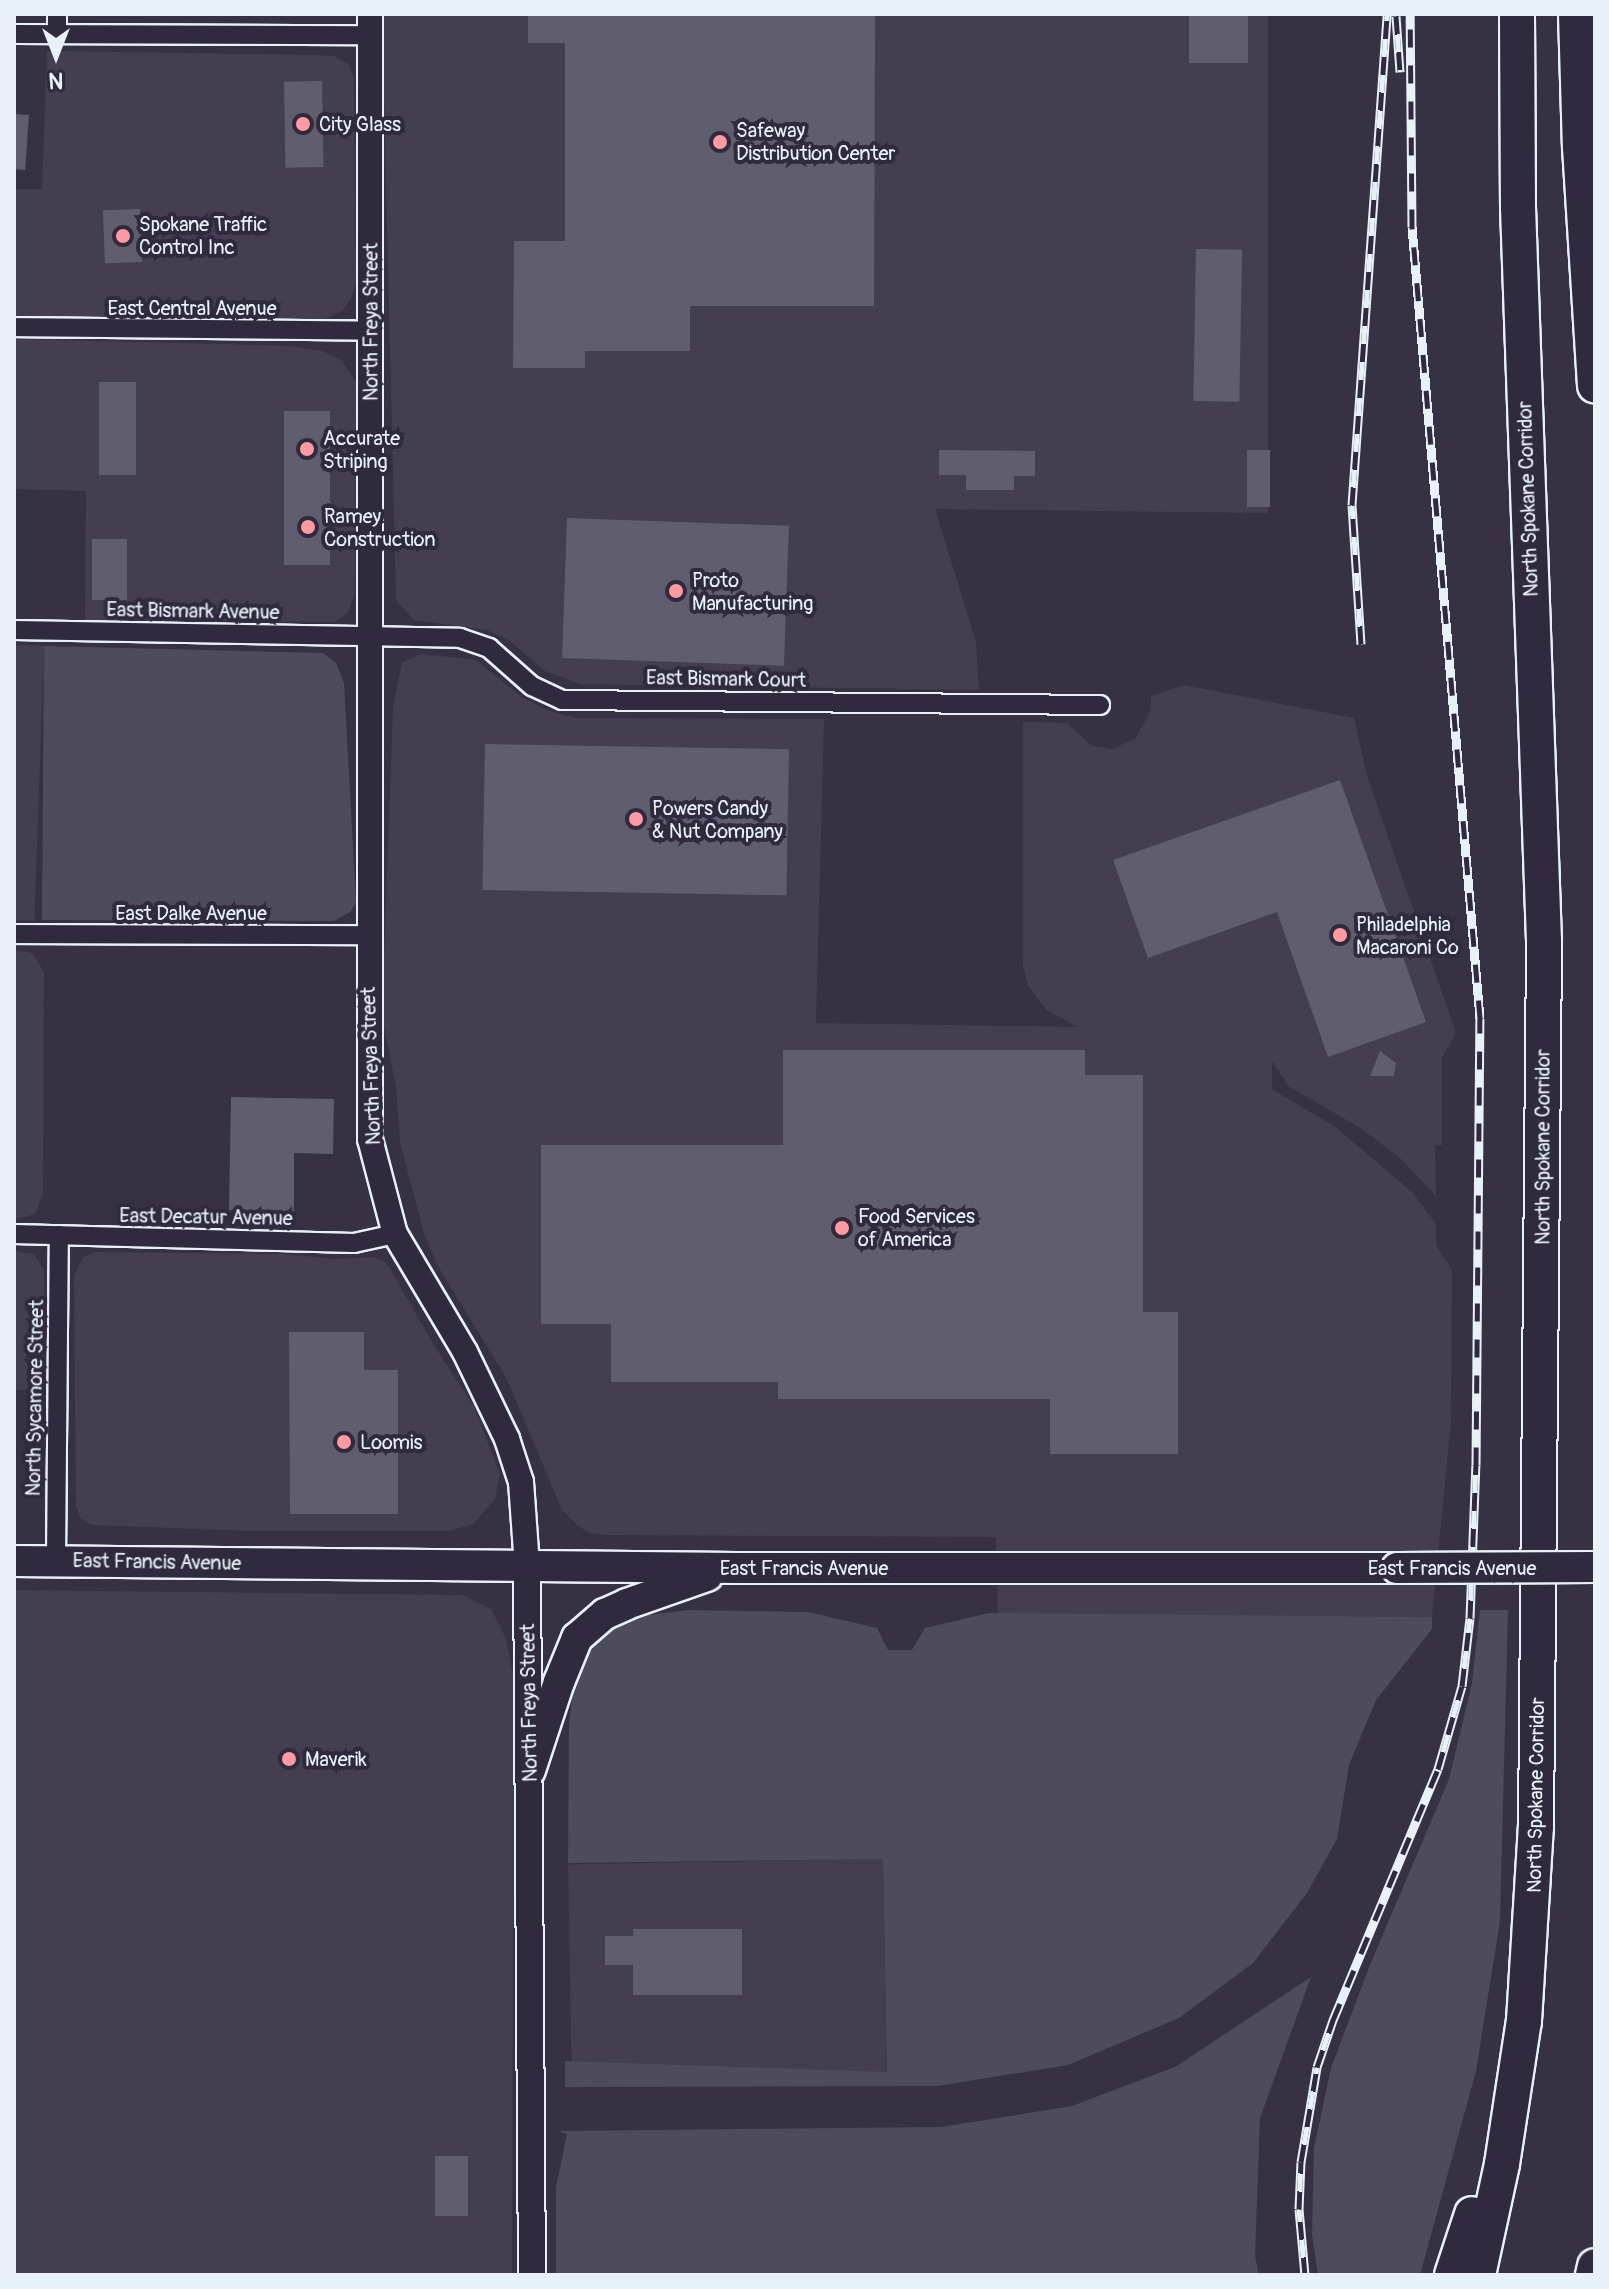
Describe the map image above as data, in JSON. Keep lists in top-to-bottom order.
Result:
{
  "streets": {
    "highway": ["North Spokane Corridor"],
    "main road": ["North Freya Street", "East Francis Avenue"],
    "street": [
      "East Central Avenue",
      "East Bismark Avenue",
      "East Bismark Court",
      "East Dalke Avenue",
      "East Decatur Avenue",
      "North Sycamore Street"
    ]
  },
  "crossings": [
    ["East Central Avenue", "North Freya Street"],
    ["North Freya Street", "East Bismark Avenue"],
    ["North Freya Street", "East Bismark Court"],
    ["North Freya Street", "East Dalke Avenue"],
    ["North Freya Street", "East Decatur Avenue"],
    ["North Freya Street", "East Francis Avenue"],
    ["East Bismark Avenue", "East Bismark Court"],
    ["East Decatur Avenue", "North Sycamore Street"],
    ["North Sycamore Street", "East Francis Avenue"]
  ],
  "places": [
    "City Glass",
    "Safeway Distribution Center",
    "Spokane Traffic Control Inc",
    "Accurate Striping",
    "Ramey Construction",
    "Proto Manufacturing",
    "Powers Candy & Nut Company",
    "Philadelphia Macaroni Co",
    "Food Services of America",
    "Loomis",
    "Maverik"
  ],
  "north": "bottom"
}
